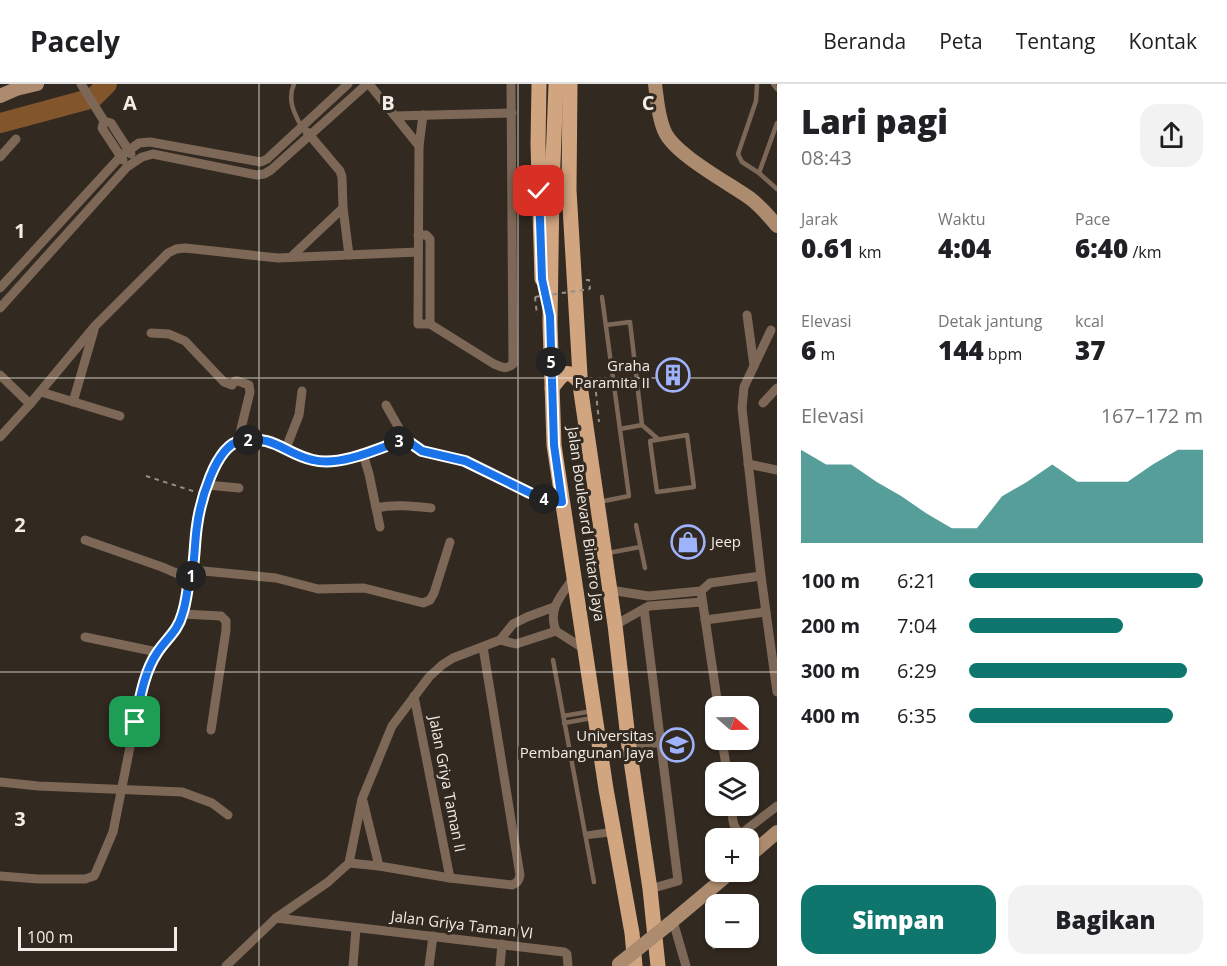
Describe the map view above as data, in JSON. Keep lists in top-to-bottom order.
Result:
{
  "streets": {
    "main road": ["Jalan Boulevard Bintaro Jaya"],
    "street": ["Jalan Griya Taman II", "Jalan Griya Taman VI"]
  },
  "places": {
    "building": ["Graha Paramita II"],
    "shop": ["Jeep"],
    "school or university": ["Universitas Pembangunan Jaya"]
  },
  "scale_bar": "100 m",
  "north": "right",
  "page": {
    "header": "Pacely",
    "nav": [
      "Beranda",
      "Peta",
      "Tentang",
      "Kontak"
    ],
    "heading": ["Lari pagi", "08:43"],
    "stats": [
      ["Jarak", "0.61 km"],
      ["Waktu", "4:04"],
      ["Pace", "6:40 /km"],
      ["Elevasi", "6 m"],
      ["Detak jantung", "144 bpm"],
      ["kcal", "37"]
    ],
    "pins": [
      "5",
      "2",
      "3",
      "4",
      "1"
    ],
    "chart": ["Elevasi", "167–172 m"],
    "list": [
      {
        "name": "100 m",
        "note": "6:21"
      },
      {
        "name": "200 m",
        "note": "7:04"
      },
      {
        "name": "300 m",
        "note": "6:29"
      },
      {
        "name": "400 m",
        "note": "6:35"
      }
    ],
    "map_buttons": ["+", "−"],
    "buttons": ["Simpan", "Bagikan"],
    "scale": "100 m"
  },
  "grid": {
    "columns": ["A", "B", "C"],
    "rows": ["1", "2", "3"]
  }
}
